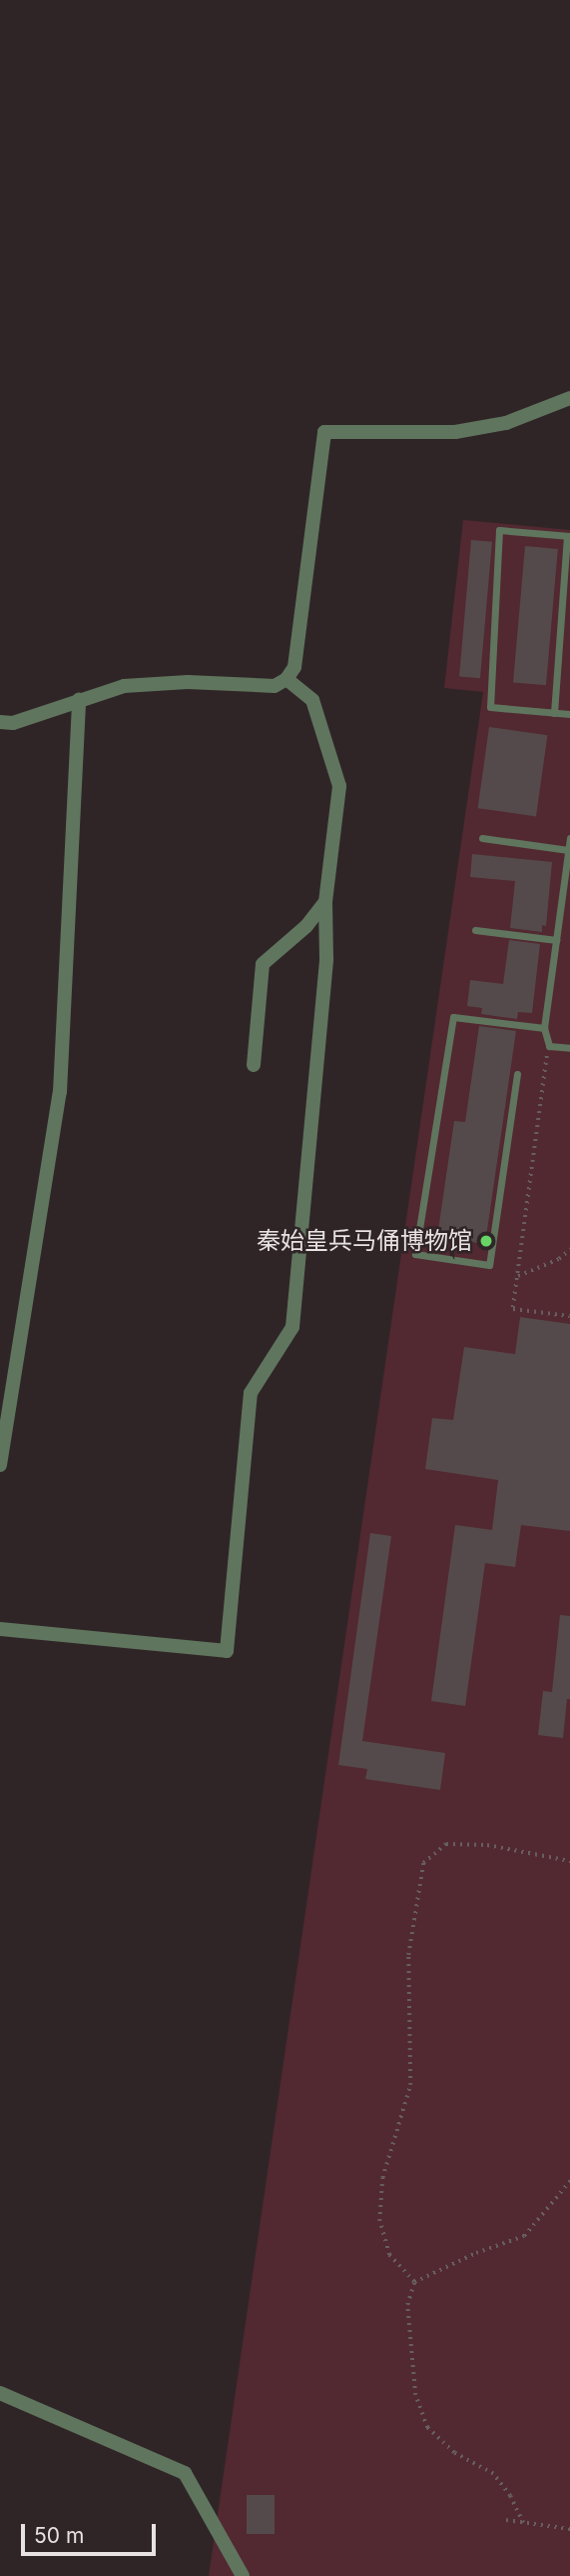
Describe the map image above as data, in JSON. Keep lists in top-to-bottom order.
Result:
{
  "places": ["秦始皇兵马俑博物馆"],
  "scale_bar": "50 m"
}
